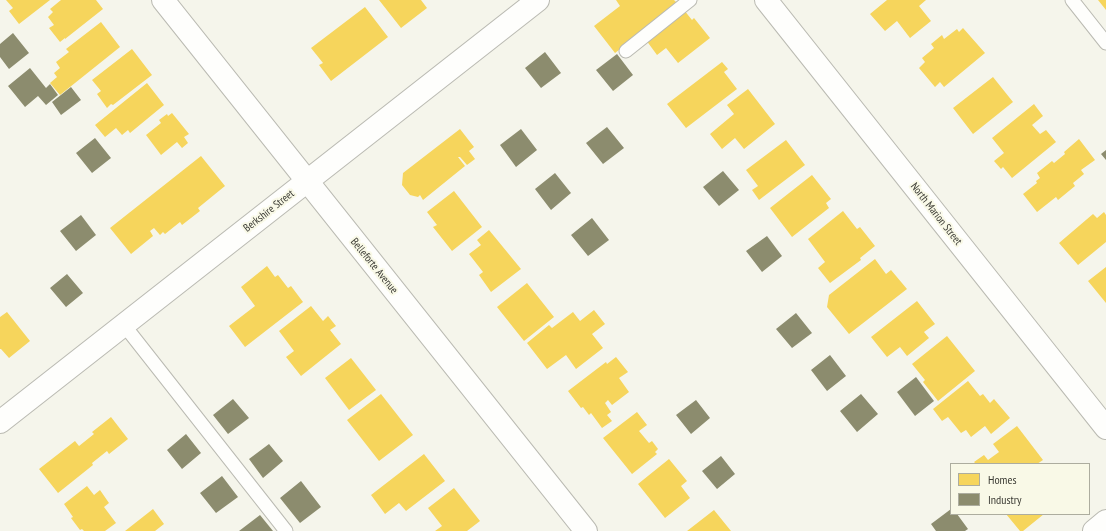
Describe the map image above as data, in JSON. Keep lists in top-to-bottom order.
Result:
{
  "streets": {
    "street": ["Berkshire Street", "North Marion Street", "Belleforte Avenue"]
  },
  "crossings": [
    ["Berkshire Street", "Belleforte Avenue"]
  ],
  "legend": ["Homes", "Industry"]
}
